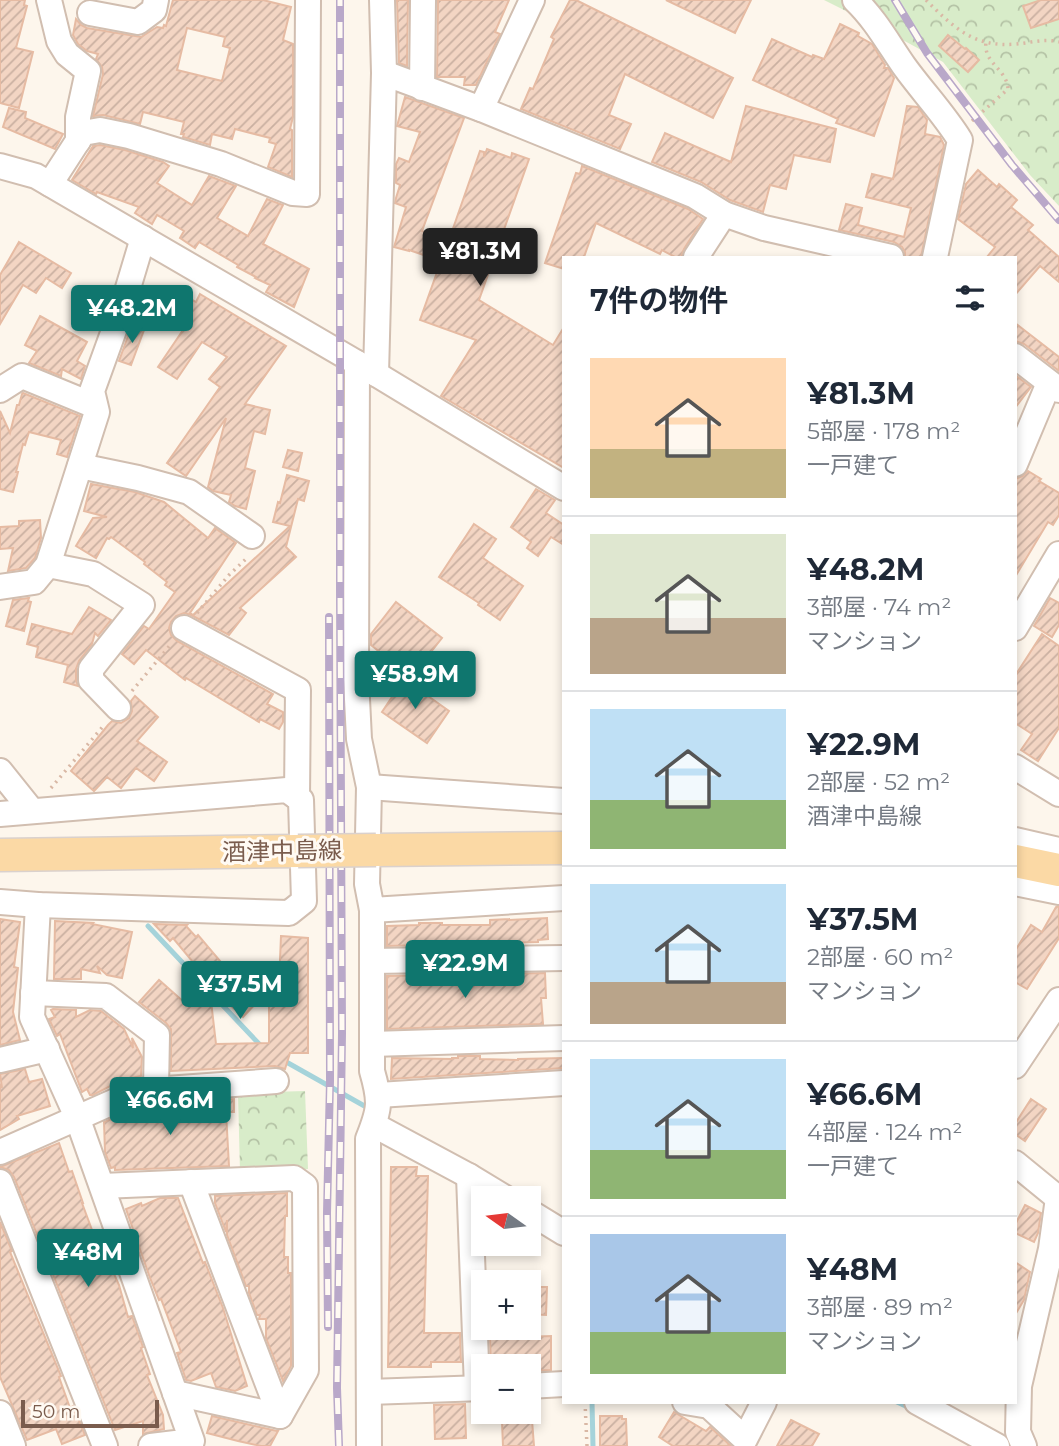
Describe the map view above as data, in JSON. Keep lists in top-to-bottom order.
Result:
{
  "streets": {
    "main road": ["酒津中島線"]
  },
  "scale_bar": "50 m",
  "north": "left",
  "page": {
    "price": [
      "¥81.3M",
      "¥48.2M",
      "¥58.9M",
      "¥22.9M",
      "¥37.5M",
      "¥66.6M",
      "¥48M"
    ],
    "heading": "7件の物件",
    "list": [
      {
        "name": "¥81.3M",
        "note": "5部屋 · 178 m² · 一戸建て"
      },
      {
        "name": "¥48.2M",
        "note": "3部屋 · 74 m² · マンション"
      },
      {
        "name": "¥22.9M",
        "note": "2部屋 · 52 m² · 酒津中島線"
      },
      {
        "name": "¥37.5M",
        "note": "2部屋 · 60 m² · マンション"
      },
      {
        "name": "¥66.6M",
        "note": "4部屋 · 124 m² · 一戸建て"
      },
      {
        "name": "¥48M",
        "note": "3部屋 · 89 m² · マンション"
      }
    ],
    "map_buttons": ["+", "−"],
    "scale": "50 m"
  }
}
